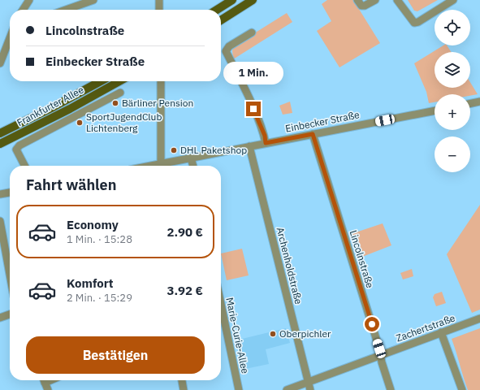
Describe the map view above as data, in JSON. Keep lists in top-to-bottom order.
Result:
{
  "streets": {
    "main road": ["Frankfurter Allee"],
    "street": [
      "Einbecker Straße",
      "Lincolnstraße",
      "Archenholdstraße",
      "Zachertstraße",
      "Marie-Curie-Allee"
    ]
  },
  "crossings": [
    ["Einbecker Straße", "Lincolnstraße"],
    ["Einbecker Straße", "Archenholdstraße"],
    ["Lincolnstraße", "Zachertstraße"],
    ["Archenholdstraße", "Zachertstraße"]
  ],
  "places": [
    "Bärliner Pension",
    "SportJugendClub Lichtenberg",
    "DHL Paketshop",
    "Oberpichler"
  ],
  "page": {
    "map_buttons": ["+", "−"],
    "banner": ["Lincolnstraße", "Einbecker Straße"],
    "bubble": "1 Min.",
    "heading": "Fahrt wählen",
    "list": [
      {
        "name": "Economy",
        "note": "1 Min. · 15:28",
        "value": "2.90 €"
      },
      {
        "name": "Komfort",
        "note": "2 Min. · 15:29",
        "value": "3.92 €"
      }
    ],
    "buttons": "Bestätigen"
  }
}
